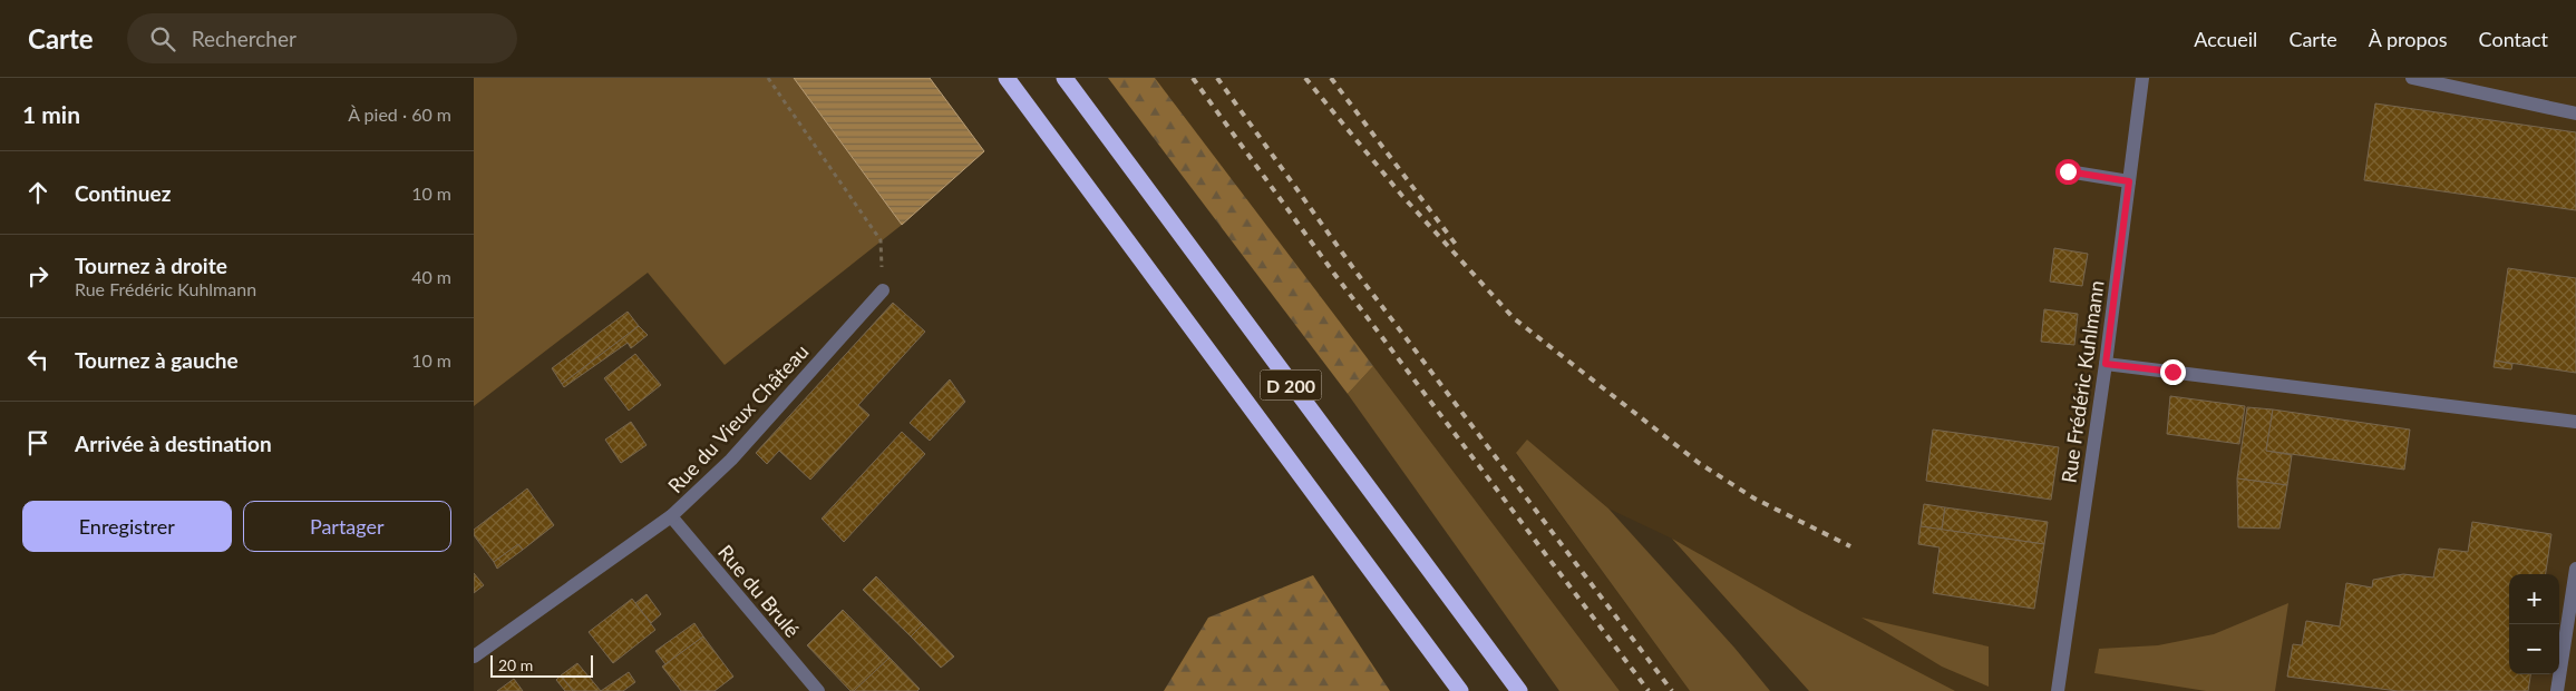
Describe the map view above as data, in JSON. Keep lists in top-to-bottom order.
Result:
{
  "streets": {
    "highway": ["D 200"],
    "street": ["Rue Frédéric Kuhlmann", "Rue du Vieux Château", "Rue du Brulé"]
  },
  "crossings": [
    ["Rue du Vieux Château", "Rue du Brulé"]
  ],
  "scale_bar": "20 m",
  "page": {
    "header": "Carte",
    "search": "Rechercher",
    "nav": [
      "Accueil",
      "Carte",
      "À propos",
      "Contact"
    ],
    "heading": ["1 min", "À pied · 60 m"],
    "list": [
      ["Continuez", "10 m"],
      ["Tournez à droite", "Rue Frédéric Kuhlmann", "40 m"],
      ["Tournez à gauche", "10 m"],
      "Arrivée à destination"
    ],
    "buttons": ["Enregistrer", "Partager"],
    "map_buttons": ["+", "−"],
    "scale": "20 m"
  }
}
